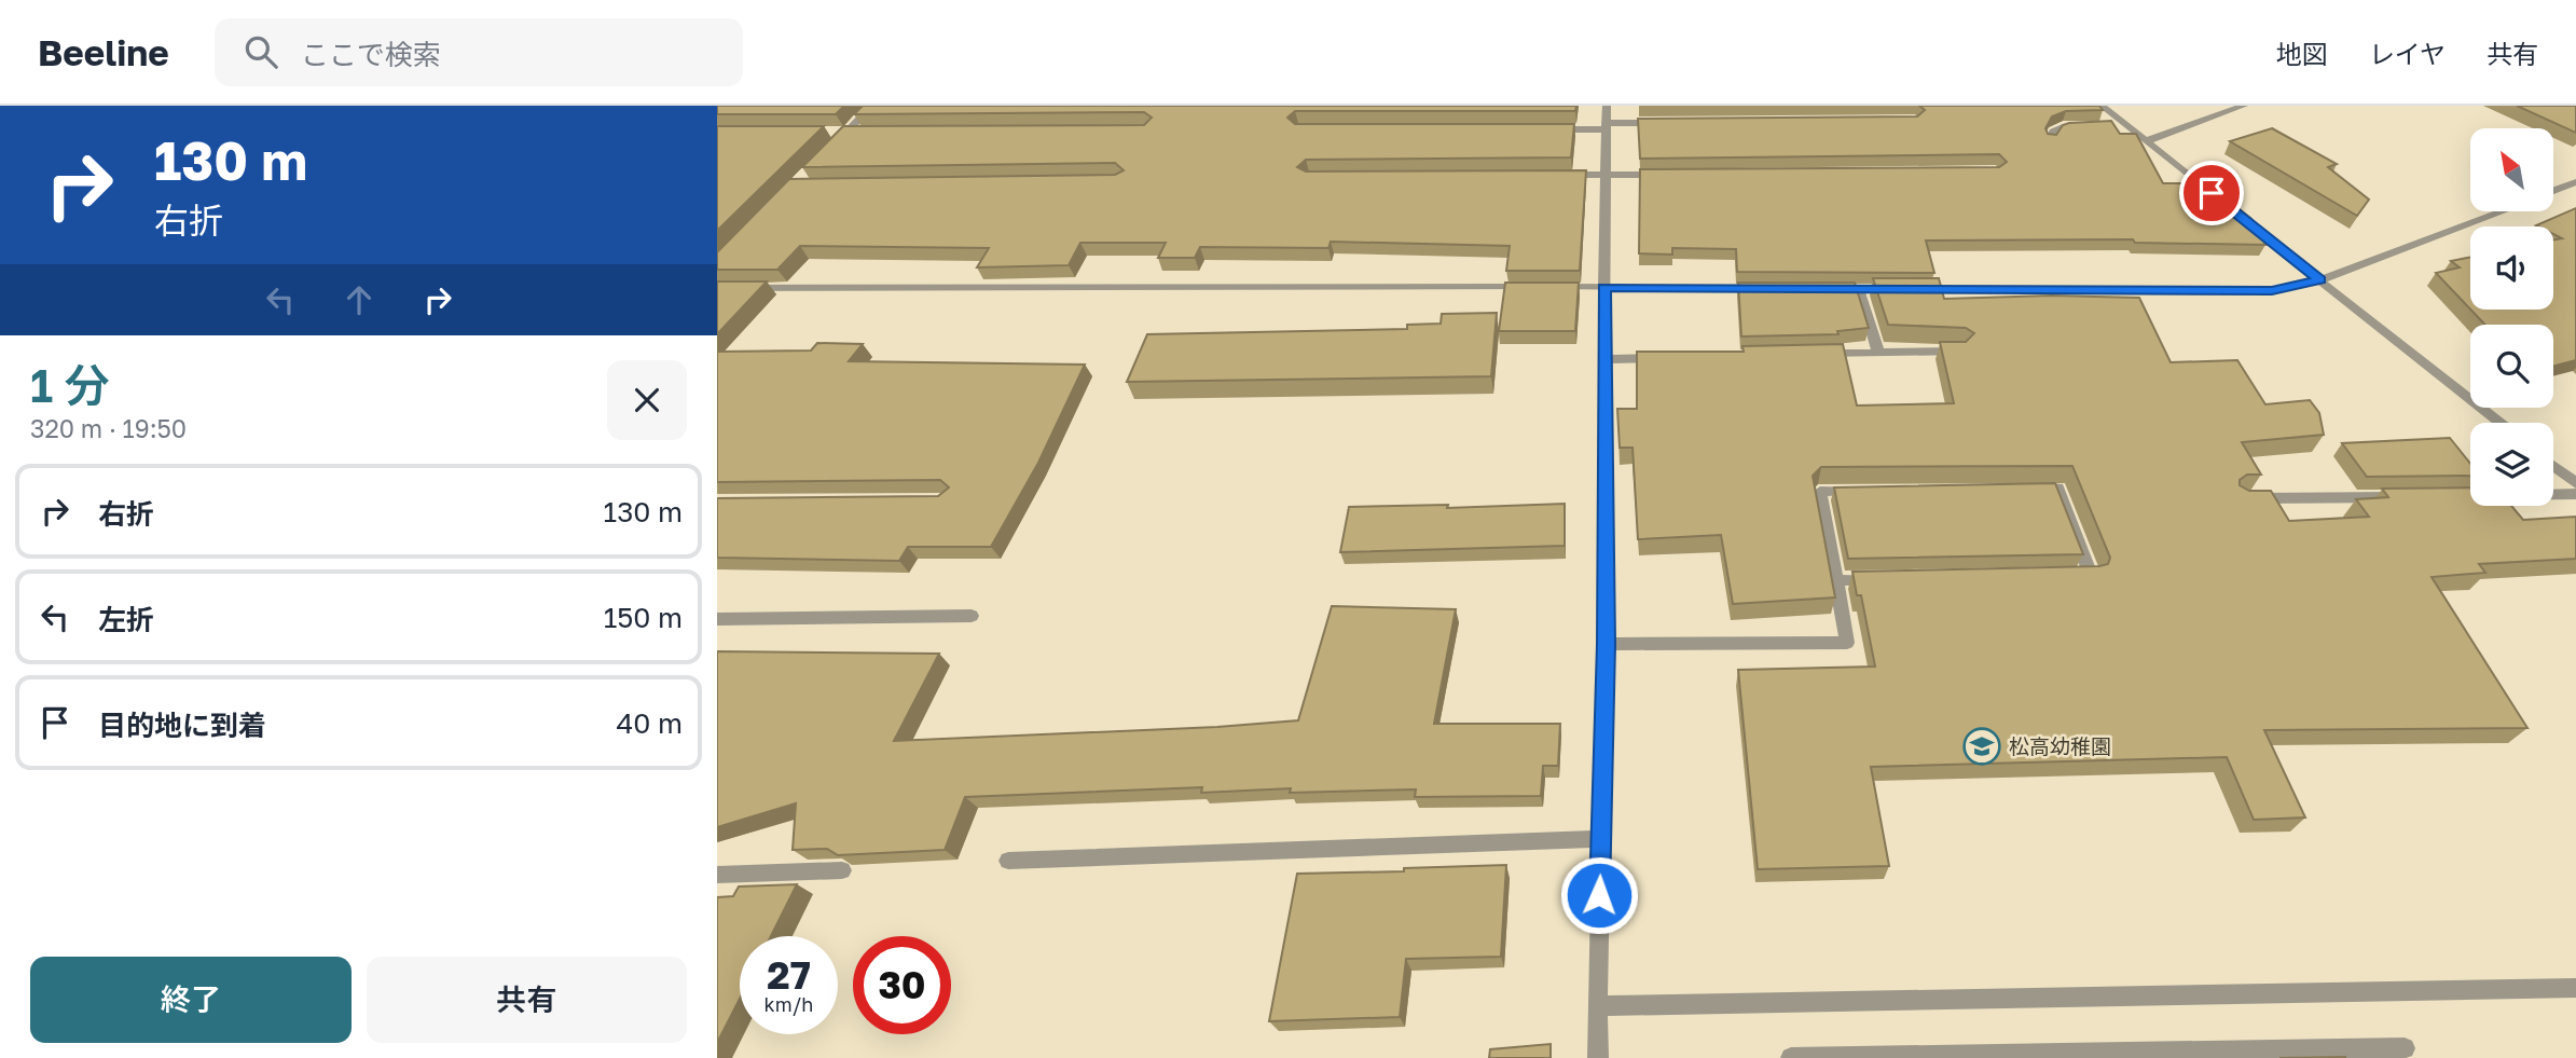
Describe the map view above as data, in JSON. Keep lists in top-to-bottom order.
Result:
{
  "places": {
    "school or university": ["松高幼稚園"]
  },
  "north": "top left",
  "page": {
    "header": "Beeline",
    "search": "ここで検索",
    "nav": ["地図", "レイヤ", "共有"],
    "turn": ["130 m", "右折"],
    "heading": ["1 分", "320 m · 19:50"],
    "list": [
      {
        "name": "右折",
        "value": "130 m"
      },
      {
        "name": "左折",
        "value": "150 m"
      },
      {
        "name": "目的地に到着",
        "value": "40 m"
      }
    ],
    "speed": "27 km/h",
    "limit": "30",
    "buttons": ["終了", "共有"]
  }
}
